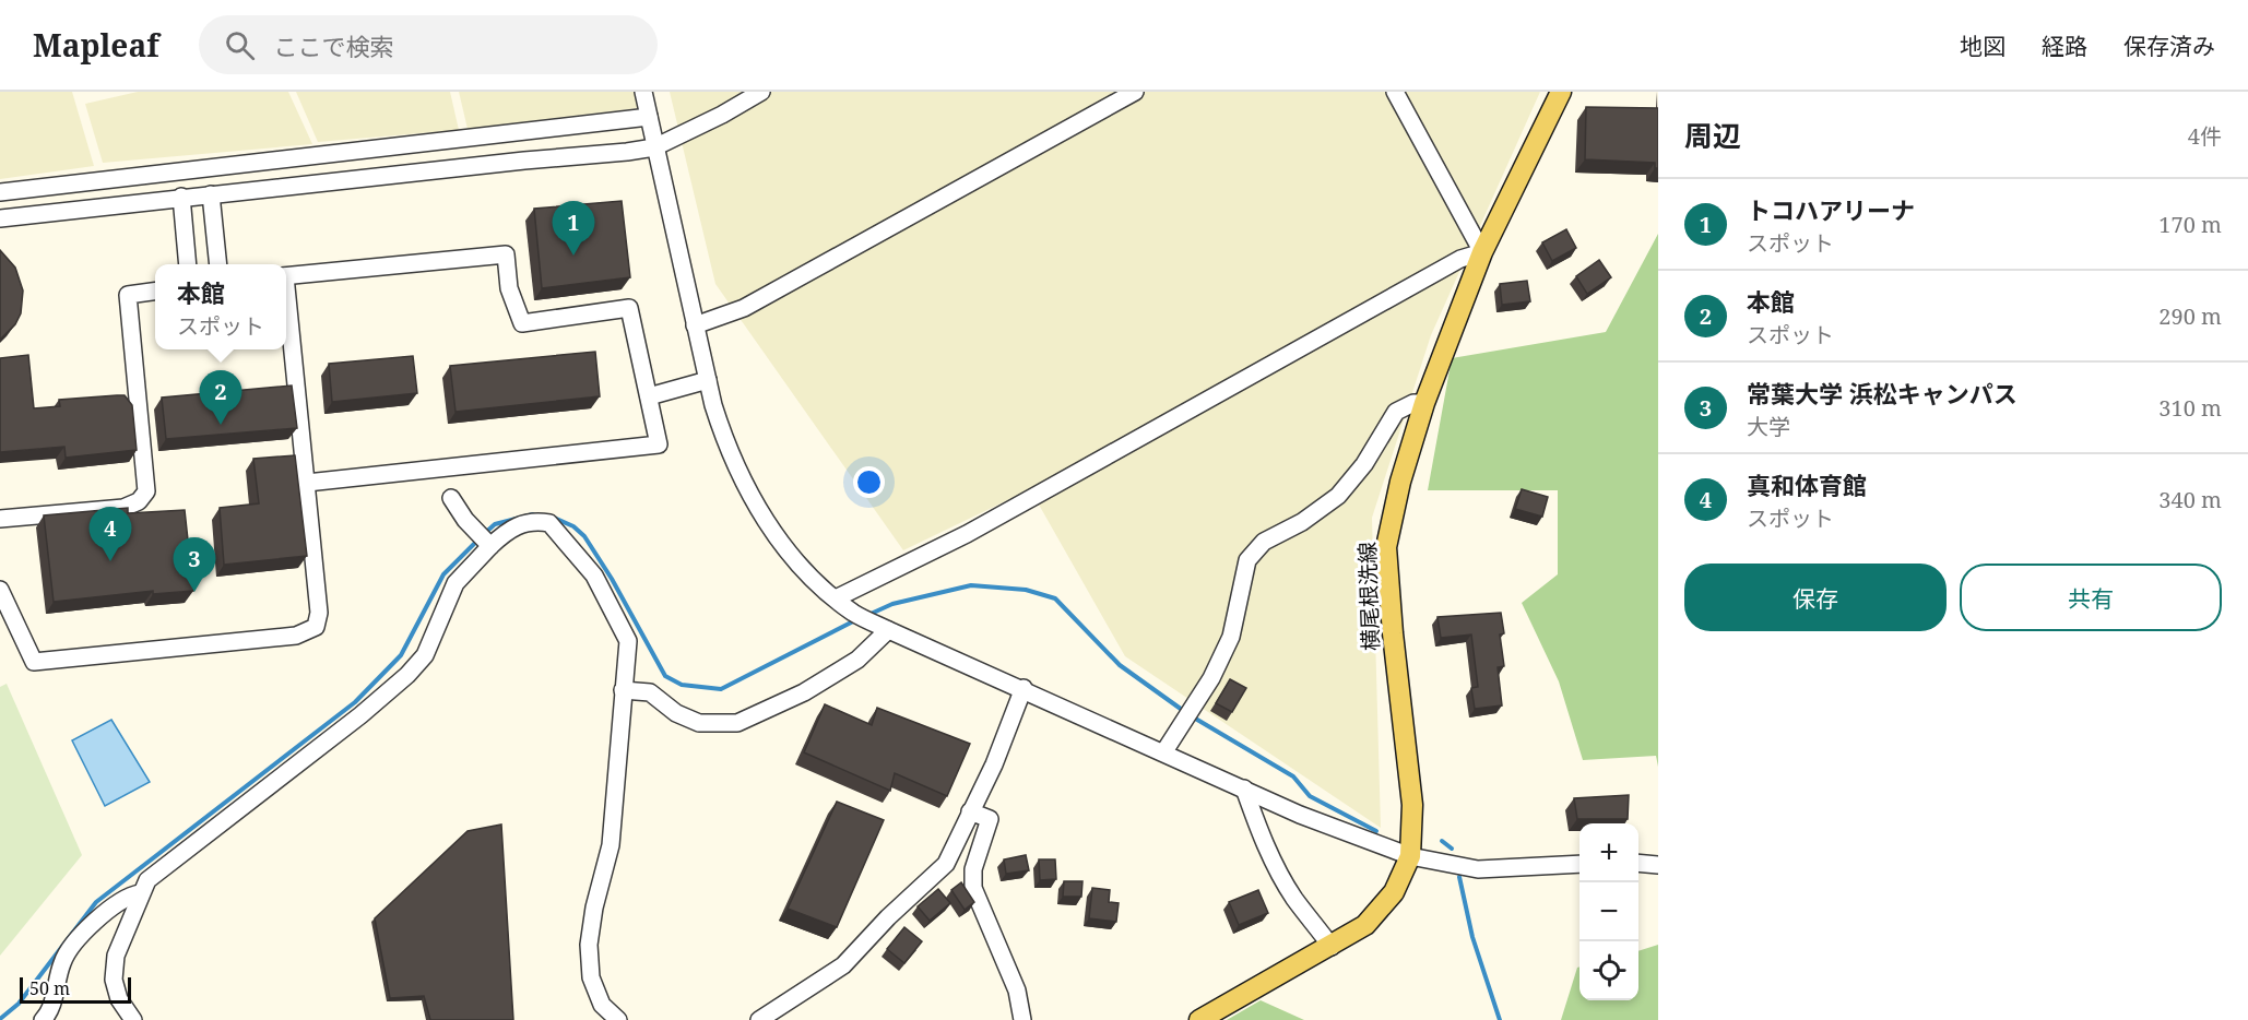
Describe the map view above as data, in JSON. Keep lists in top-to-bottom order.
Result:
{
  "streets": {
    "main road": ["横尾根洗線"]
  },
  "scale_bar": "50 m",
  "page": {
    "header": "Mapleaf",
    "search": "ここで検索",
    "nav": ["地図", "経路", "保存済み"],
    "heading": ["周辺", "4件"],
    "list": [
      {
        "mark": "1",
        "name": "トコハアリーナ",
        "note": "スポット",
        "value": "170 m"
      },
      {
        "mark": "2",
        "name": "本館",
        "note": "スポット",
        "value": "290 m"
      },
      {
        "mark": "3",
        "name": "常葉大学 浜松キャンパス",
        "note": "大学",
        "value": "310 m"
      },
      {
        "mark": "4",
        "name": "真和体育館",
        "note": "スポット",
        "value": "340 m"
      }
    ],
    "pins": [
      "1",
      "2",
      "4",
      "3"
    ],
    "popup": ["本館", "スポット"],
    "buttons": ["保存", "共有"],
    "map_buttons": ["+", "−"],
    "scale": "50 m"
  }
}
